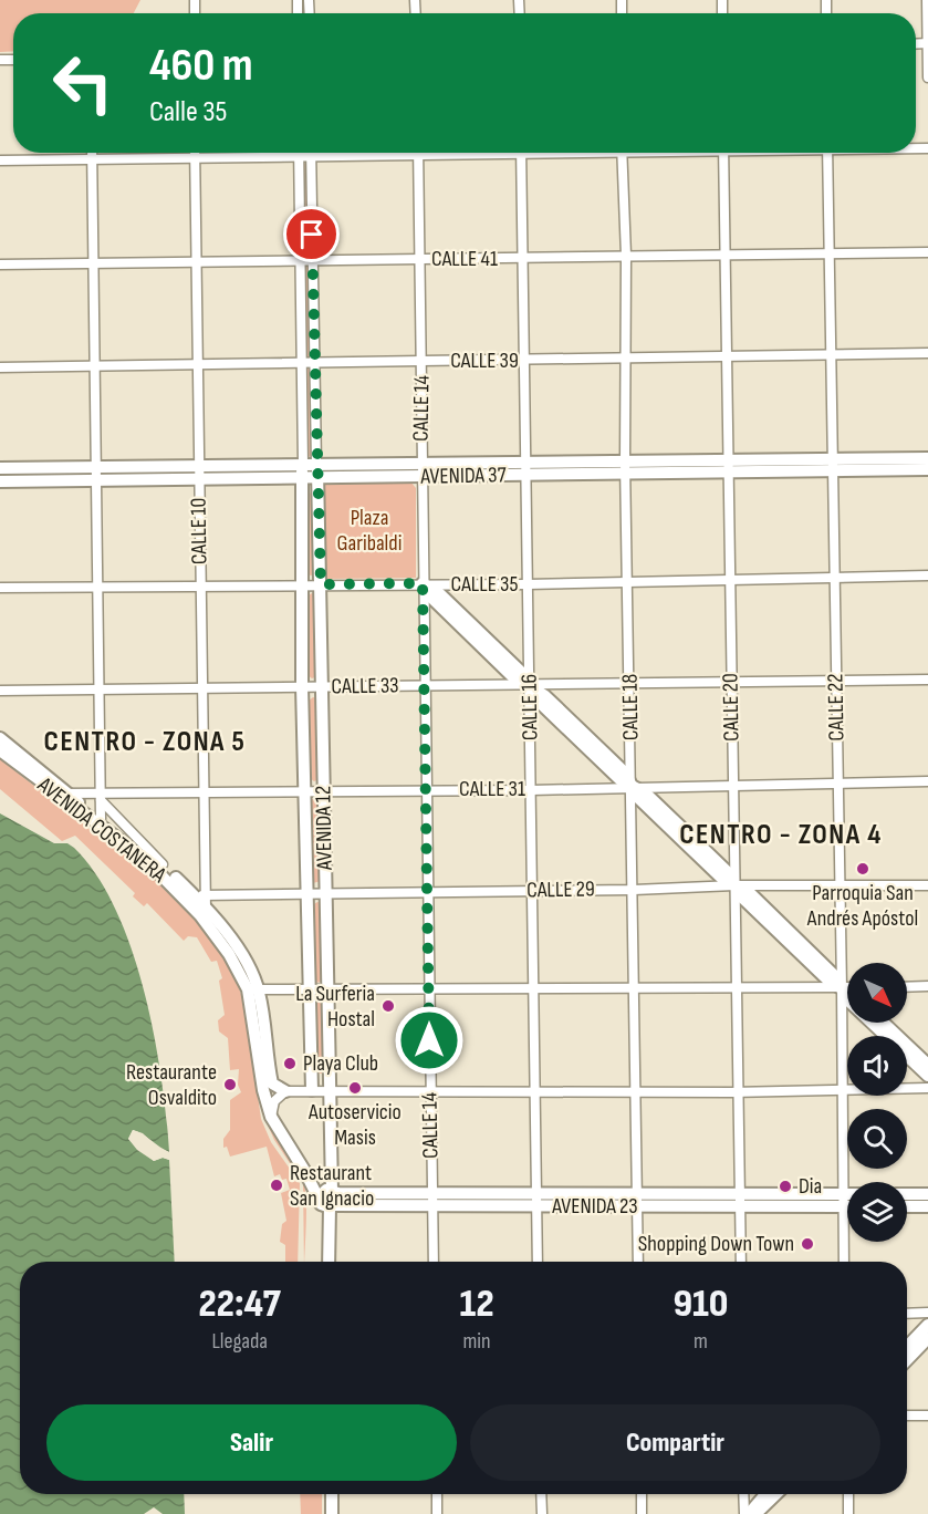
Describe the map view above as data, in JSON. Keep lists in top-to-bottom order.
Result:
{
  "streets": {
    "main road": [
      "AVENIDA 37",
      "AVENIDA 12",
      "AVENIDA COSTANERA",
      "AVENIDA 23"
    ],
    "street": [
      "CALLE 41",
      "CALLE 39",
      "CALLE 14",
      "CALLE 10",
      "CALLE 35",
      "CALLE 33",
      "CALLE 16",
      "CALLE 18",
      "CALLE 20",
      "CALLE 22",
      "CALLE 31",
      "CALLE 29"
    ]
  },
  "crossings": [
    ["CALLE 41", "CALLE 14"],
    ["CALLE 41", "CALLE 10"],
    ["CALLE 41", "CALLE 16"],
    ["CALLE 41", "CALLE 18"],
    ["CALLE 41", "CALLE 20"],
    ["CALLE 41", "CALLE 22"],
    ["CALLE 39", "CALLE 14"],
    ["CALLE 39", "CALLE 10"],
    ["CALLE 39", "CALLE 16"],
    ["CALLE 39", "CALLE 18"],
    ["CALLE 39", "CALLE 20"],
    ["CALLE 39", "CALLE 22"],
    ["CALLE 14", "AVENIDA 37"],
    ["CALLE 14", "CALLE 35"],
    ["CALLE 14", "CALLE 33"],
    ["CALLE 14", "CALLE 31"],
    ["CALLE 14", "CALLE 29"],
    ["CALLE 14", "AVENIDA 23"],
    ["AVENIDA 37", "CALLE 10"],
    ["AVENIDA 37", "CALLE 16"],
    ["AVENIDA 37", "CALLE 18"],
    ["AVENIDA 37", "CALLE 20"],
    ["AVENIDA 37", "CALLE 22"],
    ["AVENIDA 37", "AVENIDA 12"],
    ["CALLE 10", "CALLE 35"],
    ["CALLE 10", "CALLE 33"],
    ["CALLE 10", "CALLE 31"],
    ["CALLE 10", "AVENIDA COSTANERA"],
    ["CALLE 10", "CALLE 29"],
    ["CALLE 35", "CALLE 16"],
    ["CALLE 35", "CALLE 18"],
    ["CALLE 35", "CALLE 20"],
    ["CALLE 35", "CALLE 22"],
    ["CALLE 35", "AVENIDA 12"],
    ["CALLE 33", "CALLE 16"],
    ["CALLE 33", "CALLE 18"],
    ["CALLE 33", "CALLE 20"],
    ["CALLE 33", "CALLE 22"],
    ["CALLE 33", "AVENIDA 12"],
    ["CALLE 16", "CALLE 31"],
    ["CALLE 16", "CALLE 29"],
    ["CALLE 16", "AVENIDA 23"],
    ["CALLE 18", "CALLE 31"],
    ["CALLE 18", "CALLE 29"],
    ["CALLE 18", "AVENIDA 23"],
    ["CALLE 20", "CALLE 31"],
    ["CALLE 20", "CALLE 29"],
    ["CALLE 20", "AVENIDA 23"],
    ["CALLE 22", "CALLE 31"],
    ["CALLE 22", "CALLE 29"],
    ["CALLE 22", "AVENIDA 23"],
    ["CALLE 31", "AVENIDA 12"],
    ["CALLE 31", "AVENIDA COSTANERA"],
    ["AVENIDA 12", "AVENIDA COSTANERA"],
    ["AVENIDA 12", "CALLE 29"],
    ["AVENIDA 12", "AVENIDA 23"],
    ["AVENIDA COSTANERA", "CALLE 29"],
    ["AVENIDA COSTANERA", "AVENIDA 23"]
  ],
  "districts": ["CENTRO - ZONA 5", "CENTRO - ZONA 4"],
  "parks": ["Plaza Garibaldi"],
  "places": [
    "Parroquia San Andrés Apóstol",
    "La Surferia Hostal",
    "Playa Club",
    "Restaurante Osvaldito",
    "Autoservicio Masis",
    "Restaurant San Ignacio",
    "Dia",
    "Shopping Down Town"
  ],
  "north": "bottom right",
  "page": {
    "turn": ["460 m", "Calle 35"],
    "eta": [
      "22:47",
      "Llegada",
      "12",
      "min",
      "910",
      "m"
    ],
    "buttons": ["Salir", "Compartir"]
  }
}
